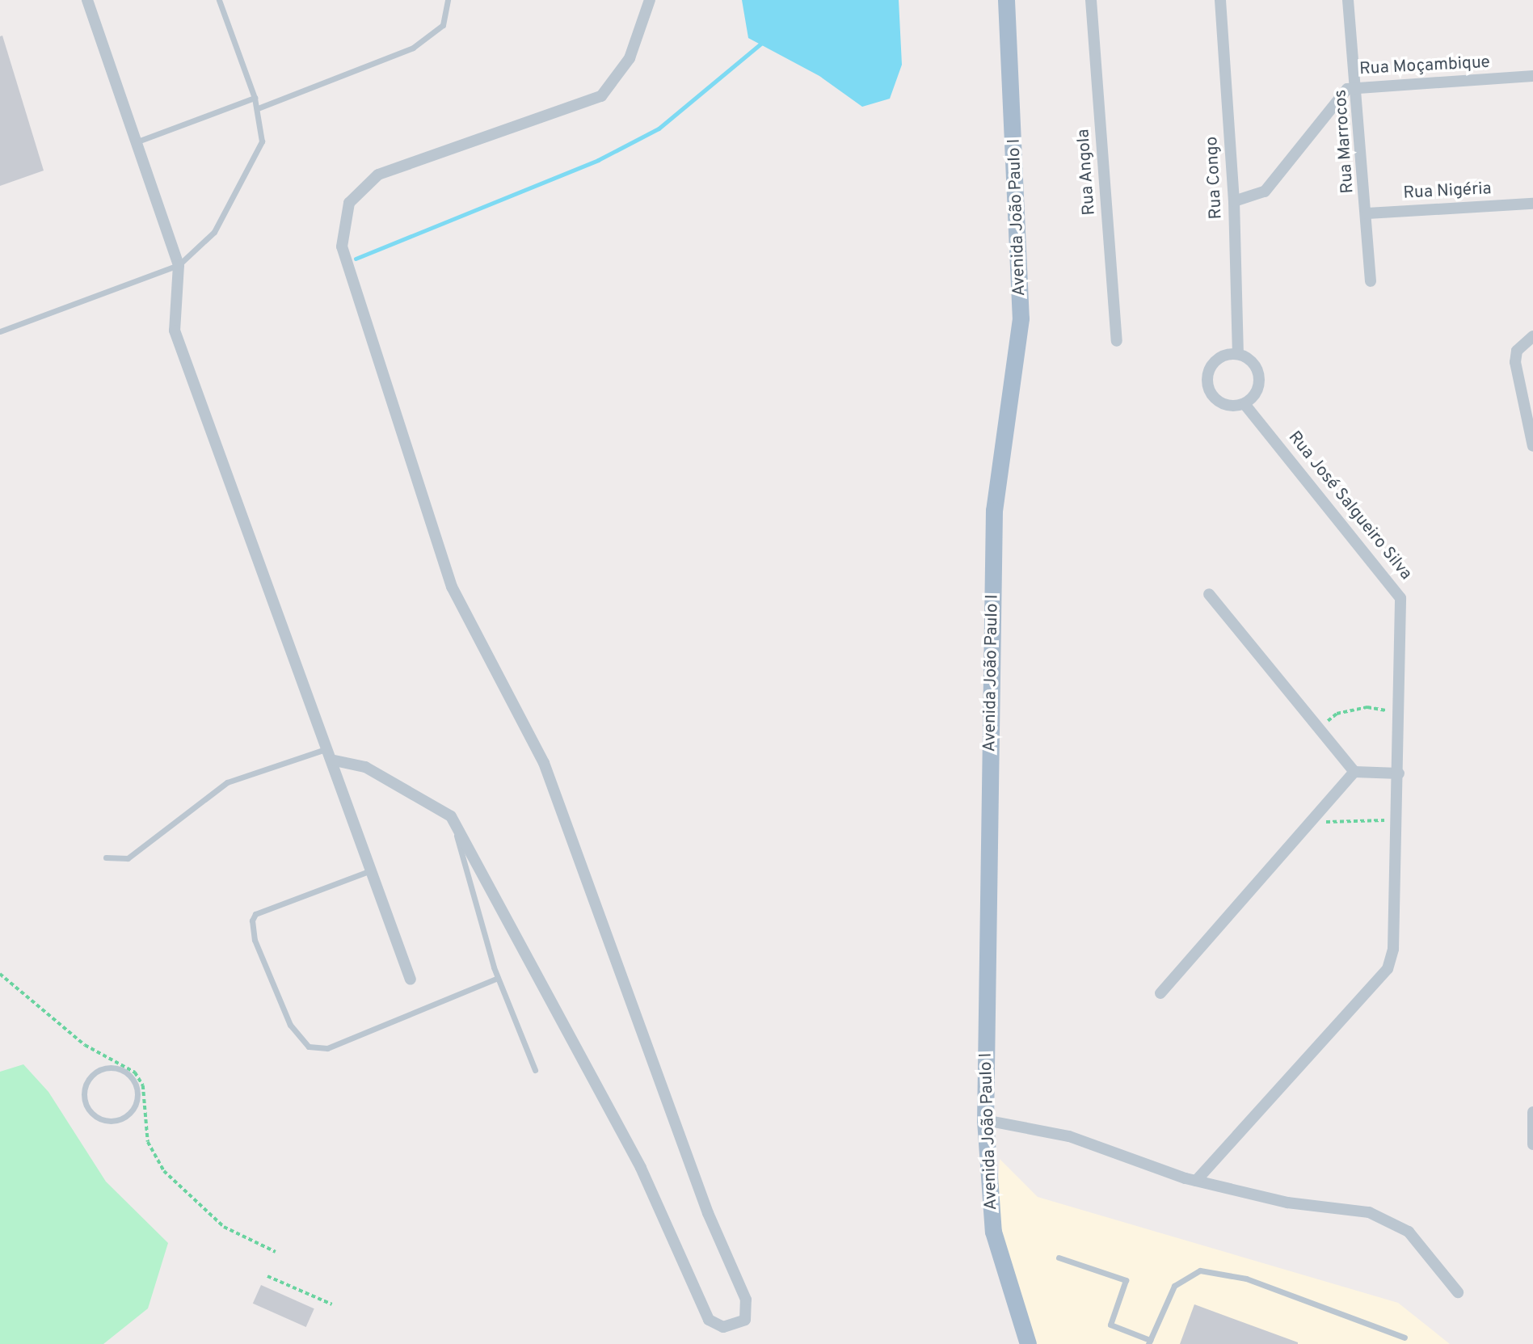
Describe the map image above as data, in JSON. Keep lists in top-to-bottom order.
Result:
{
  "streets": {
    "main road": ["Avenida João Paulo I"],
    "street": [
      "Rua Moçambique",
      "Rua Marrocos",
      "Rua Angola",
      "Rua Congo",
      "Rua Nigéria",
      "Rua José Salgueiro Silva"
    ]
  },
  "crossings": [
    ["Rua Moçambique", "Rua Marrocos"],
    ["Rua Moçambique", "Rua Congo"],
    ["Rua Marrocos", "Rua Nigéria"],
    ["Rua Congo", "Rua José Salgueiro Silva"]
  ]
}
